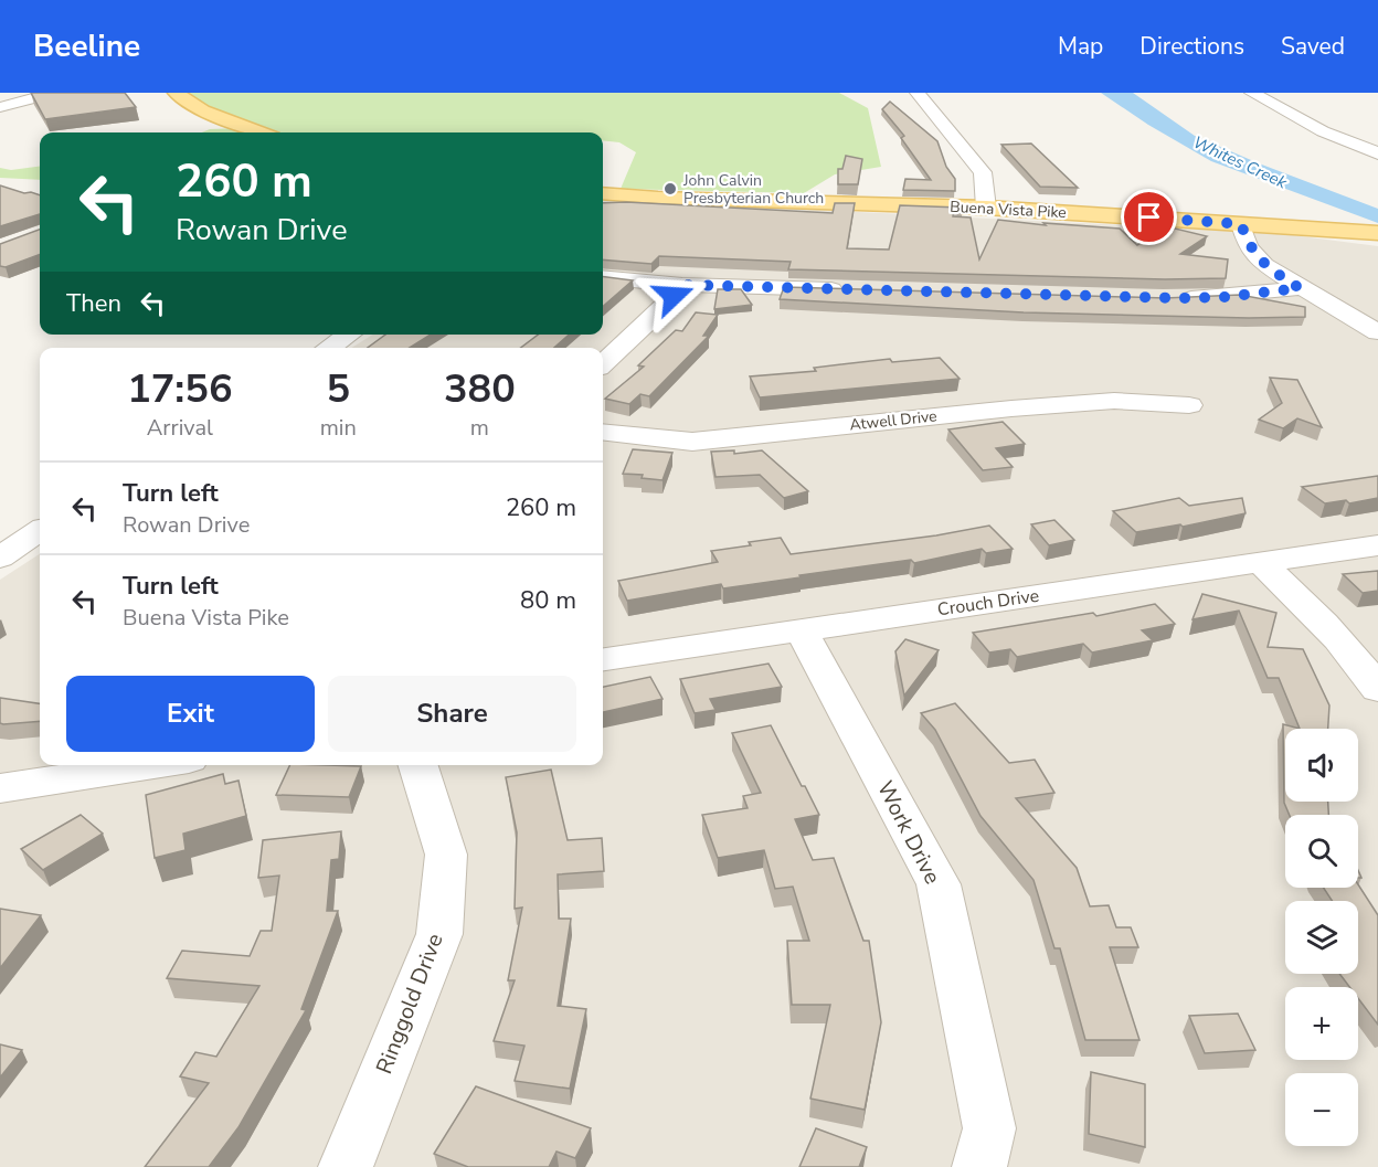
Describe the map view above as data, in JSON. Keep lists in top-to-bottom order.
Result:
{
  "streets": {
    "main road": ["Buena Vista Pike"],
    "street": [
      "Atwell Drive",
      "Crouch Drive",
      "Work Drive",
      "Ringgold Drive"
    ]
  },
  "crossings": [
    ["Crouch Drive", "Work Drive"]
  ],
  "water": ["Whites Creek"],
  "places": ["John Calvin Presbyterian Church"],
  "page": {
    "header": "Beeline",
    "nav": ["Map", "Directions", "Saved"],
    "turn": ["260 m", "Rowan Drive"],
    "then": "Then",
    "eta": [
      "17:56",
      "Arrival",
      "5",
      "min",
      "380",
      "m"
    ],
    "list": [
      {
        "name": "Turn left",
        "note": "Rowan Drive",
        "value": "260 m"
      },
      {
        "name": "Turn left",
        "note": "Buena Vista Pike",
        "value": "80 m"
      }
    ],
    "buttons": ["Exit", "Share"],
    "map_buttons": ["+", "−"]
  }
}
